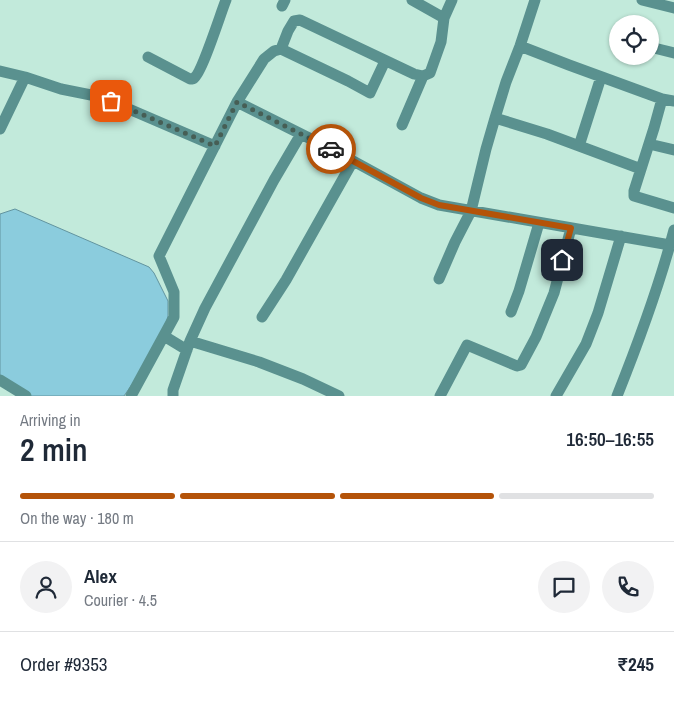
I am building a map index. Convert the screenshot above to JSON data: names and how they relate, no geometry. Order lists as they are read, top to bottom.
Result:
{
  "page": {
    "heading": ["2 min", "Arriving in", "16:50–16:55"],
    "panel": [
      "Alex",
      "Courier · 4.5",
      "Order #9353",
      "₹245"
    ],
    "bar": "On the way · 180 m"
  }
}
